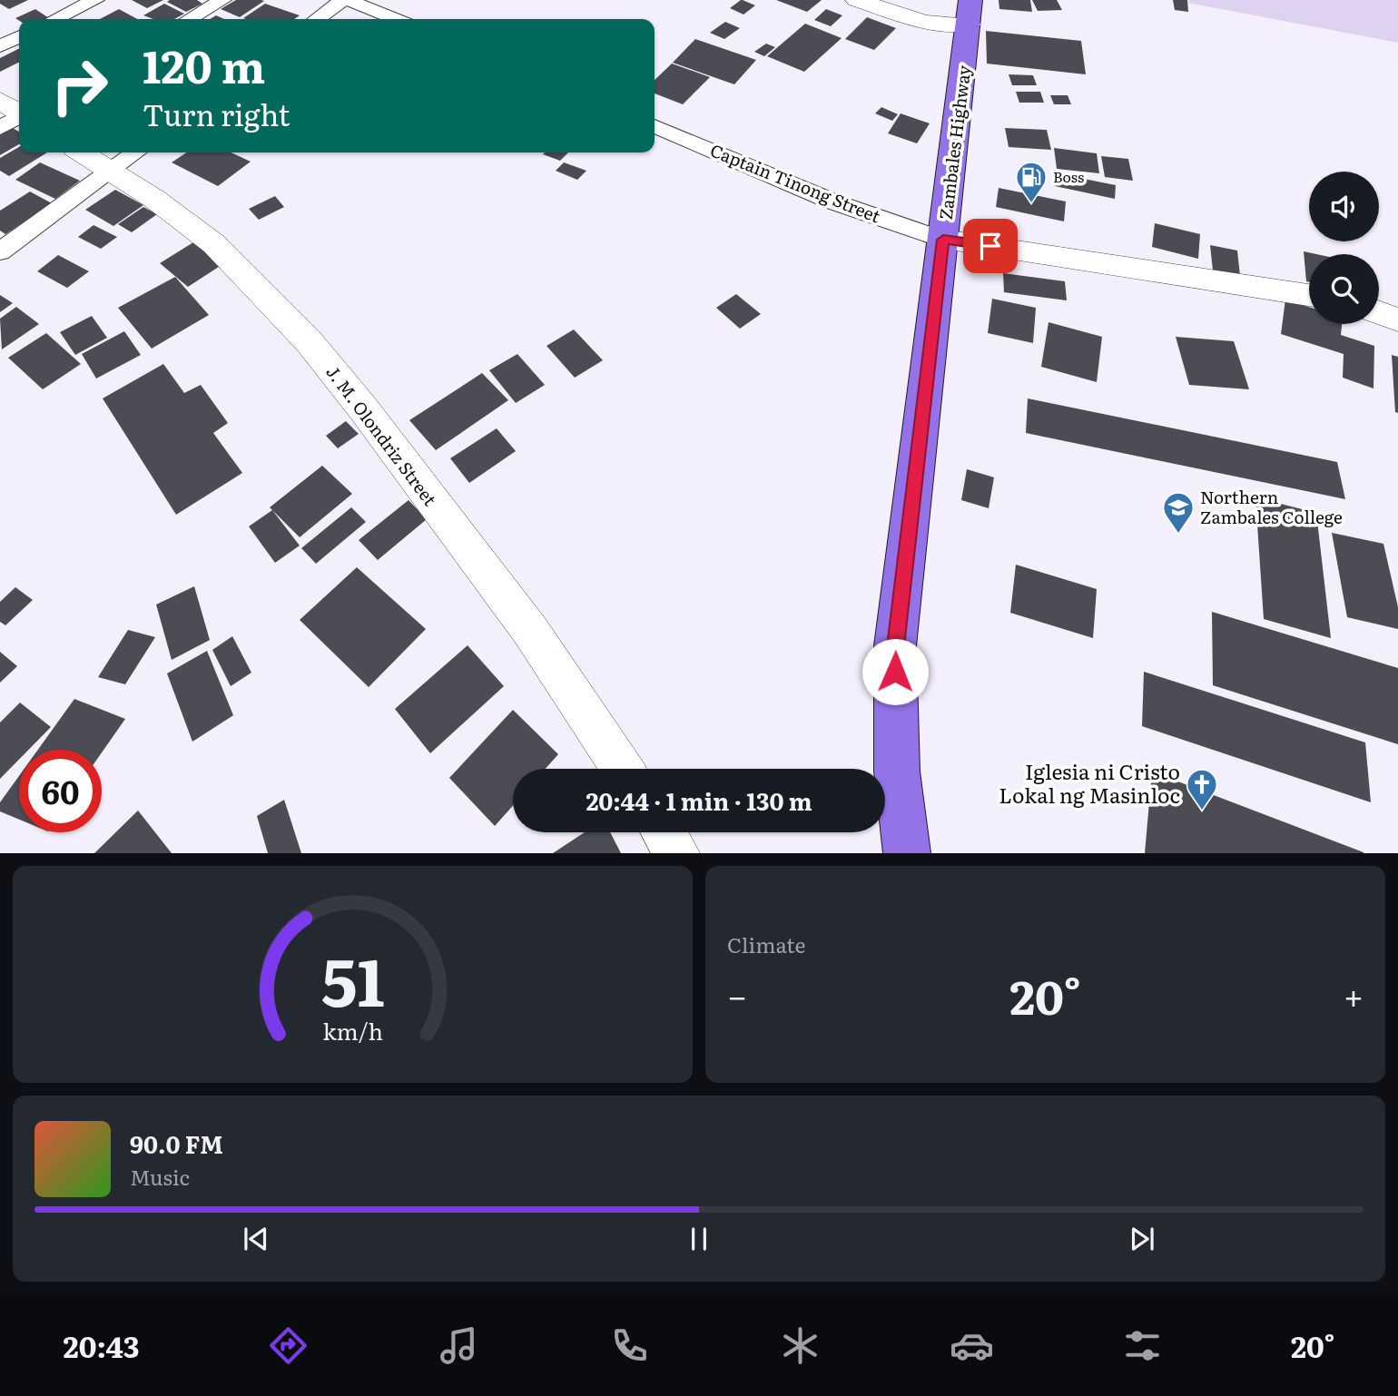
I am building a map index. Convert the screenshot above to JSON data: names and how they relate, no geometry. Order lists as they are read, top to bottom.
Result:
{
  "streets": {
    "main road": ["Zambales Highway"],
    "street": ["Captain Tinong Street", "J. M. Olondriz Street"]
  },
  "crossings": [
    ["Zambales Highway", "Captain Tinong Street"]
  ],
  "places": {
    "fuel station": ["Boss"],
    "school or university": ["Northern Zambales College"],
    "church": ["Iglesia ni Cristo Lokal ng Masinloc"]
  },
  "page": {
    "turn": ["120 m", "Turn right"],
    "limit": "60",
    "trip": "20:44 · 1 min · 130 m",
    "tile": "Climate",
    "heat": ["−", "20°", "+"],
    "song": ["90.0 FM", "Music"],
    "tabs": ["20:43", "20°"],
    "gauge": ["51", "km/h"]
  }
}
